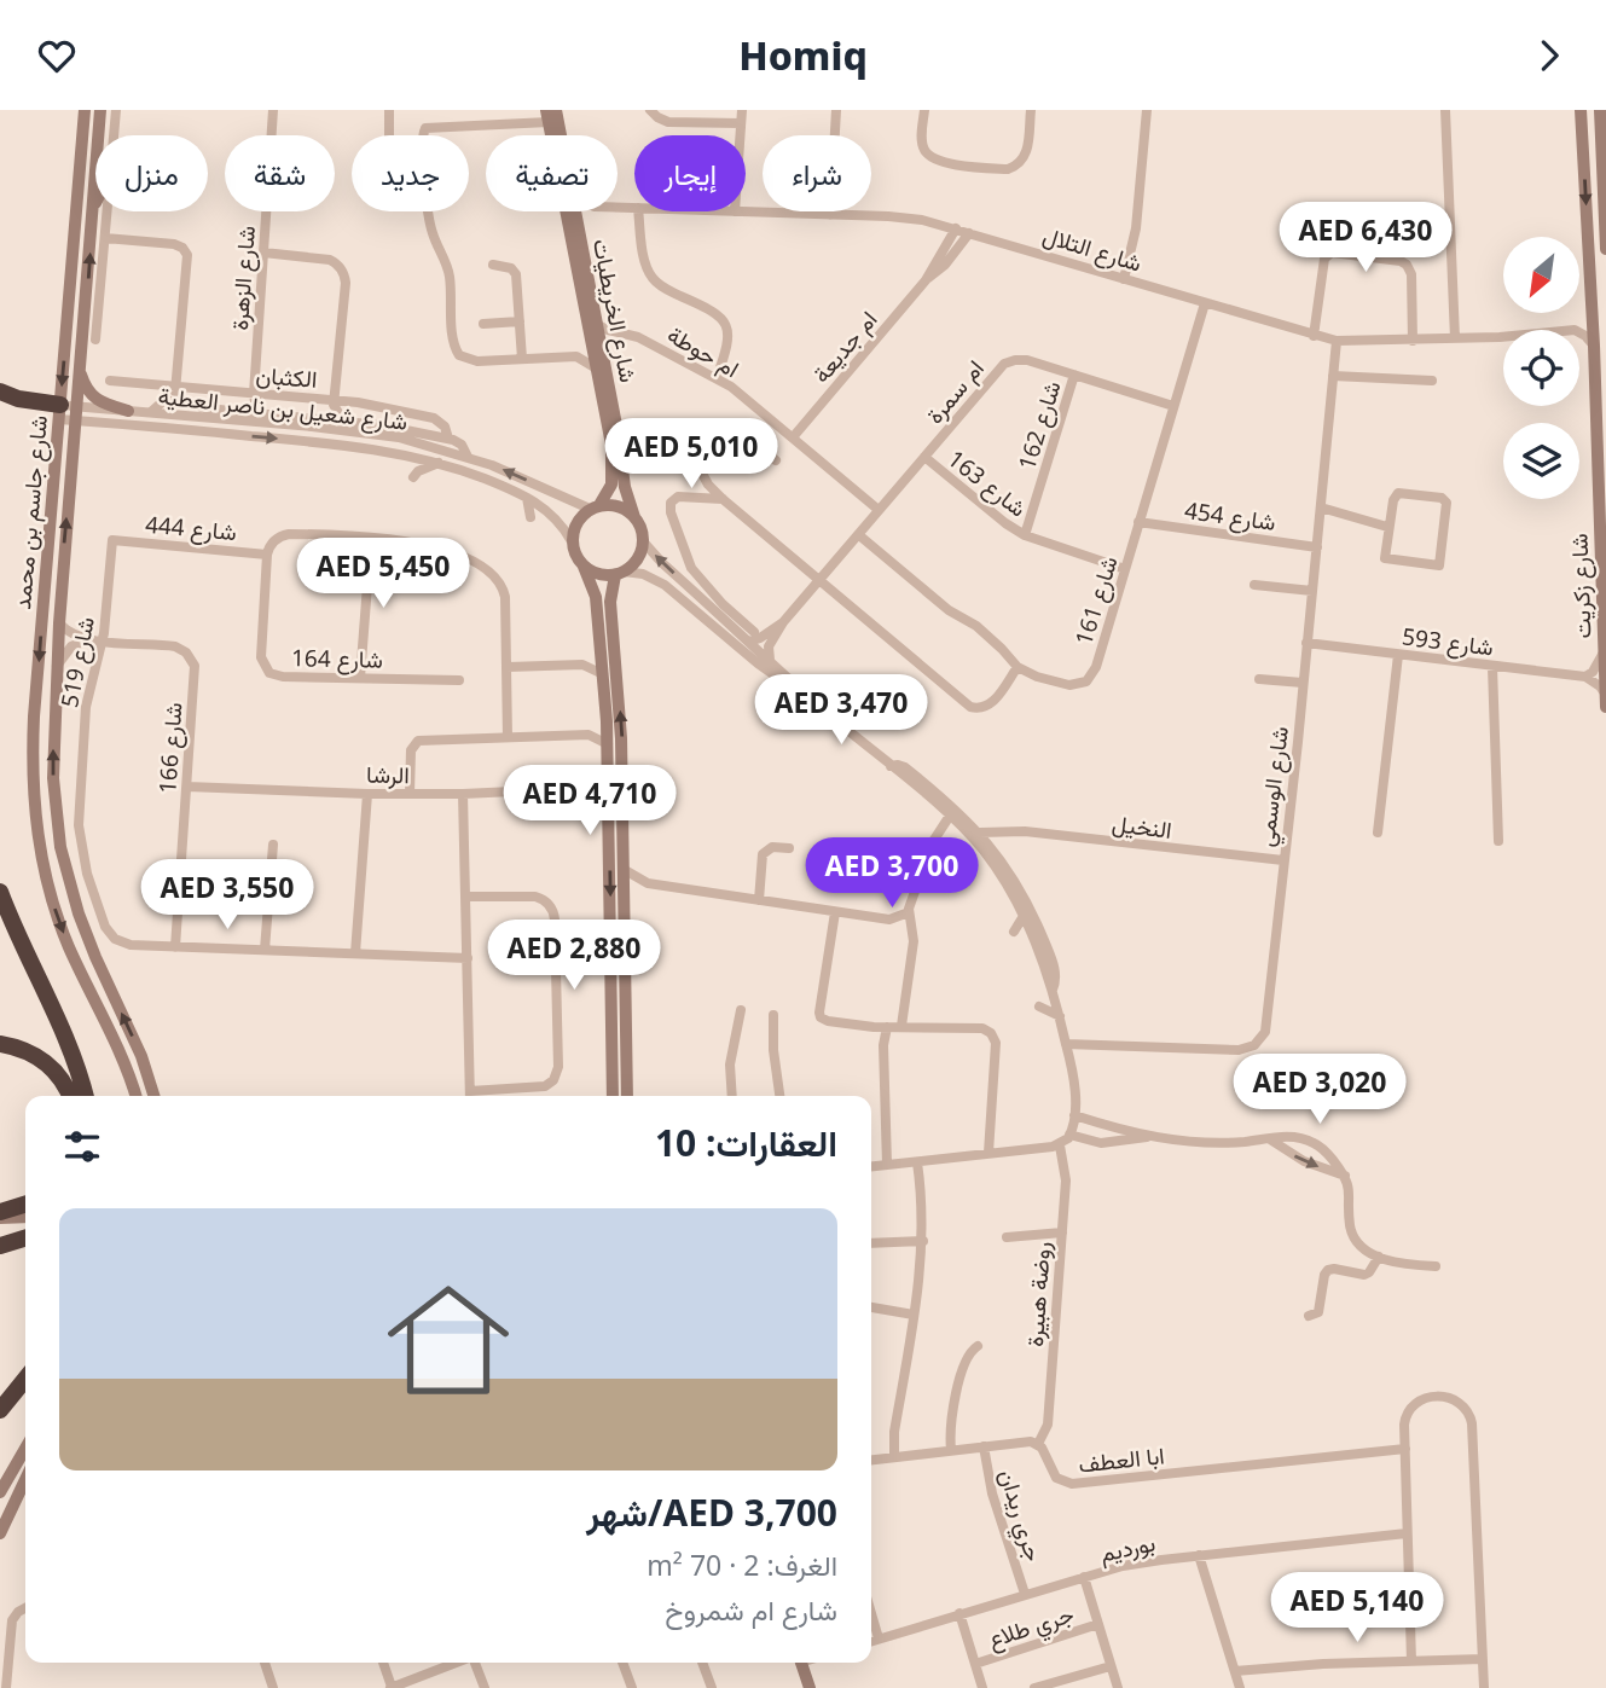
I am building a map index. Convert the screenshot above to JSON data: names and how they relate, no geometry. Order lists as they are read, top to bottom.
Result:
{
  "streets": {
    "street": [
      "شارع التلال",
      "شارع الزهرة",
      "شارع الخريطيات",
      "ام جديعة",
      "ام حوطة",
      "الكثبان",
      "ام سمرة",
      "شارع شعيل بن ناصر العطية",
      "شارع 162",
      "شارع 163",
      "شارع جاسم بن محمد",
      "شارع 454",
      "شارع 444",
      "شارع زكريت",
      "شارع 161",
      "شارع 593",
      "شارع 164",
      "شارع 519",
      "شارع 166",
      "الرشا",
      "شارع الوسمي",
      "النخيل",
      "روضة هبيرة",
      "ابا العطف",
      "جري ريدان",
      "بورديم",
      "جري طلاع"
    ]
  },
  "crossings": [
    ["شارع التلال", "ام جديعة"],
    ["شارع التلال", "شارع الوسمي"],
    ["شارع الزهرة", "الكثبان"],
    ["شارع الخريطيات", "ام حوطة"],
    ["شارع الخريطيات", "شارع شعيل بن ناصر العطية"],
    ["ام جديعة", "ام حوطة"],
    ["ام حوطة", "ام سمرة"],
    ["الكثبان", "شارع شعيل بن ناصر العطية"],
    ["ام سمرة", "شارع 162"],
    ["ام سمرة", "شارع 163"],
    ["ام سمرة", "شارع 161"],
    ["شارع شعيل بن ناصر العطية", "شارع جاسم بن محمد"],
    ["شارع 162", "شارع 163"],
    ["شارع 163", "شارع 161"],
    ["شارع جاسم بن محمد", "شارع 166"],
    ["شارع 454", "شارع 161"],
    ["شارع 454", "شارع الوسمي"],
    ["شارع 444", "شارع 164"],
    ["شارع 444", "شارع 519"],
    ["شارع 593", "شارع الوسمي"],
    ["شارع 519", "شارع 166"],
    ["شارع 166", "الرشا"],
    ["شارع الوسمي", "النخيل"],
    ["روضة هبيرة", "ابا العطف"],
    ["جري ريدان", "بورديم"]
  ],
  "north": "bottom left",
  "page": {
    "header": "Homiq",
    "chip": [
      "شراء",
      "إيجار",
      "تصفية",
      "جديد",
      "شقة",
      "منزل"
    ],
    "price": [
      "AED 6,430",
      "AED 5,010",
      "AED 5,450",
      "AED 3,470",
      "AED 4,710",
      "AED 3,700",
      "AED 3,550",
      "AED 2,880",
      "AED 3,020",
      "AED 5,140"
    ],
    "heading": "العقارات: 10",
    "list": [
      {
        "name": "AED 3,700/شهر",
        "note": "الغرف: 2 · 70 m² · شارع ام شمروخ"
      }
    ]
  }
}
